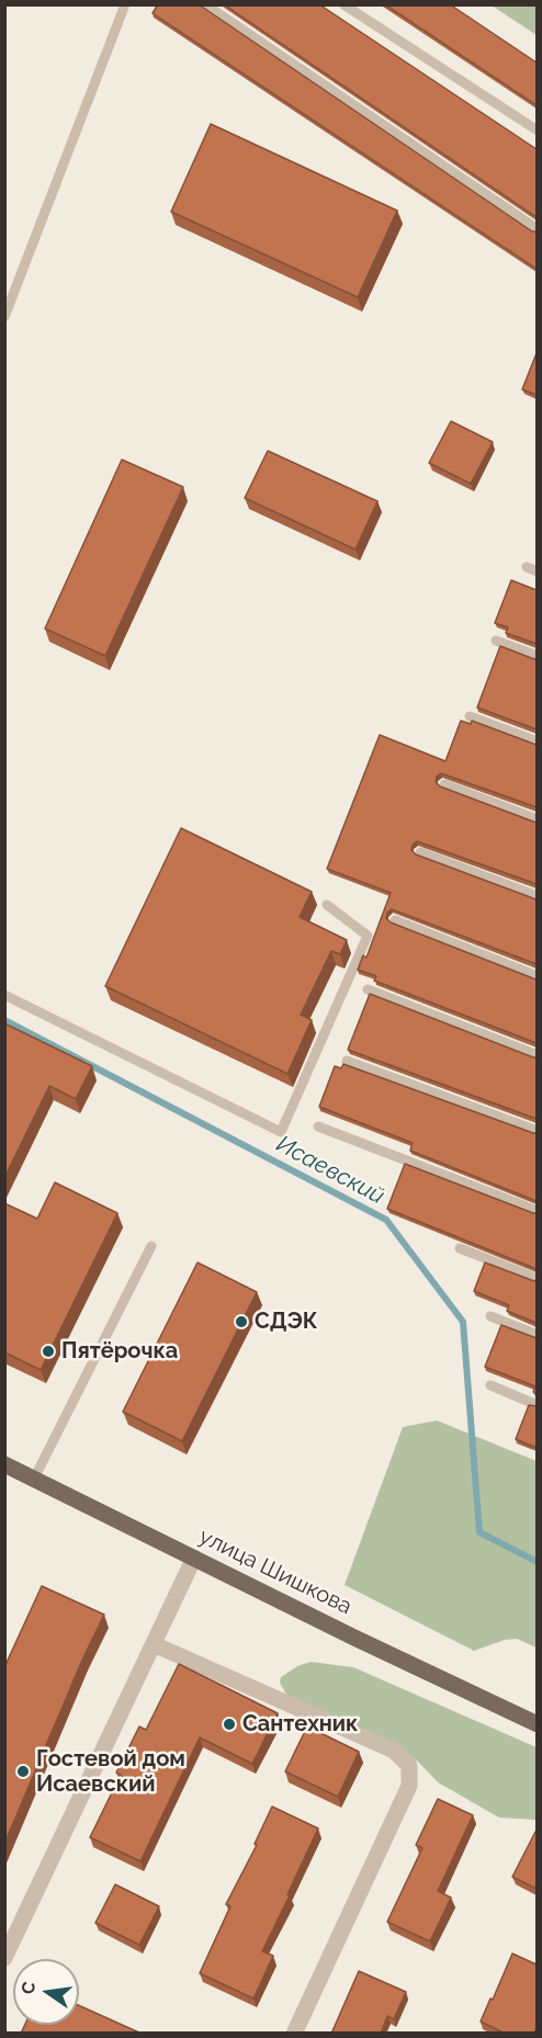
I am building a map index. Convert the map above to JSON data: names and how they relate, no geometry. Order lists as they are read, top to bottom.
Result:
{
  "streets": {
    "main road": ["улица Шишкова"]
  },
  "water": ["Исаевский"],
  "places": [
    "СДЭК",
    "Пятёрочка",
    "Сантехник",
    "Гостевой дом Исаевский"
  ],
  "north": "left"
}
